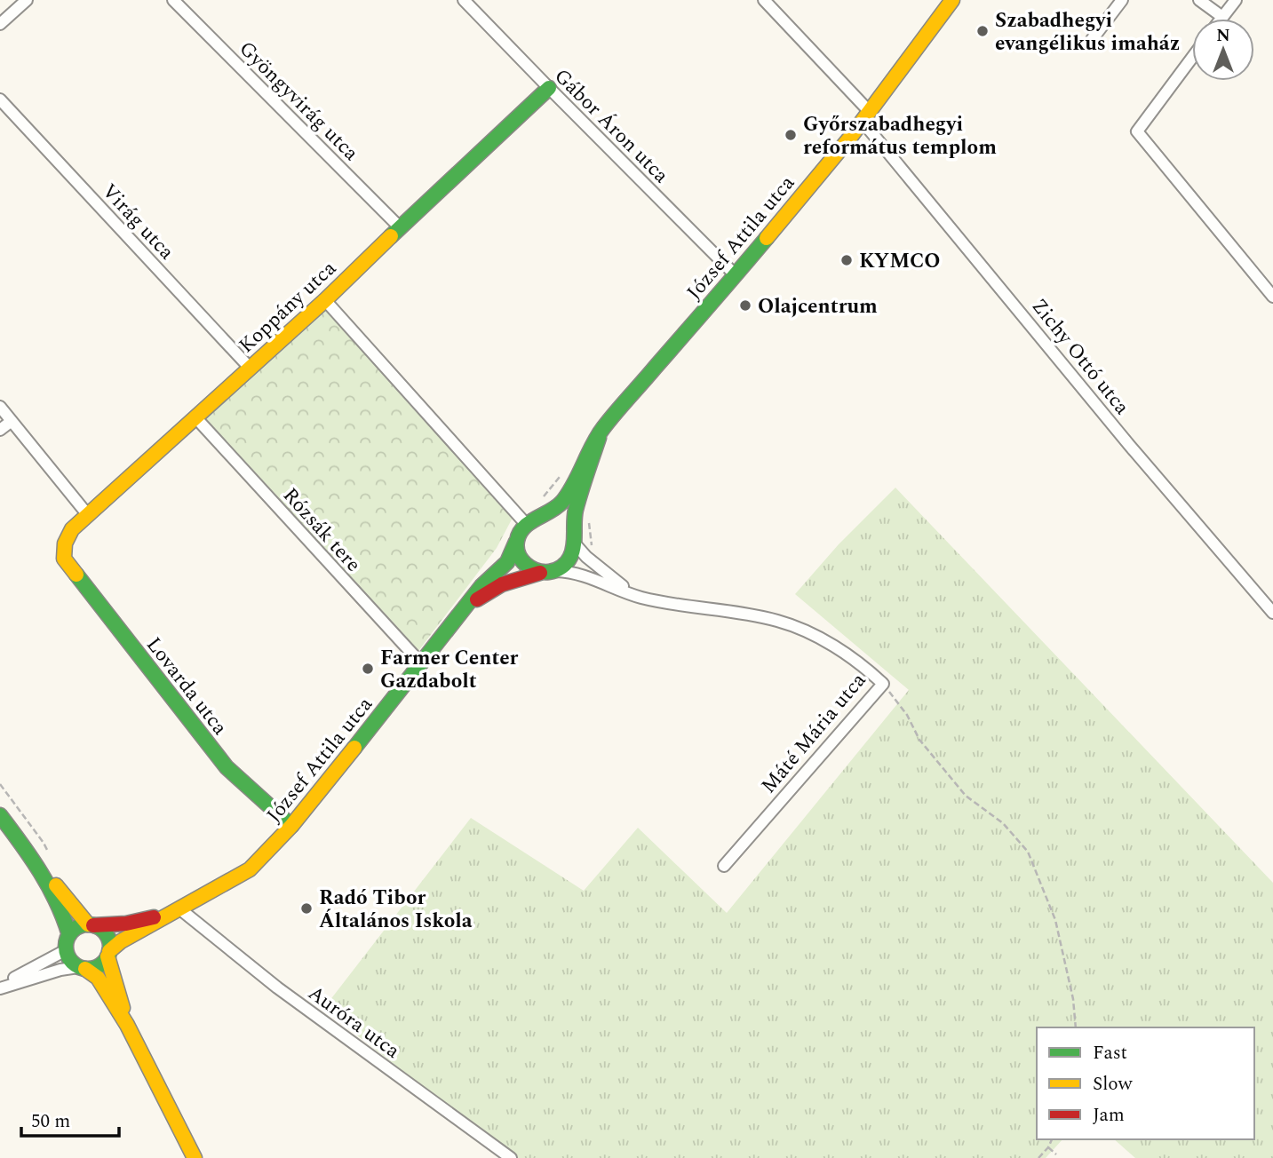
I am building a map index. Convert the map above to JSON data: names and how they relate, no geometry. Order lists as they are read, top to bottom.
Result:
{
  "streets": {
    "street": [
      "Gyöngyvirág utca",
      "Gábor Áron utca",
      "Virág utca",
      "József Attila utca",
      "Koppány utca",
      "Zichy Ottó utca",
      "Rózsák tere",
      "Lovarda utca",
      "Máté Mária utca",
      "Auróra utca"
    ]
  },
  "crossings": [
    ["Gyöngyvirág utca", "Koppány utca"],
    ["Gábor Áron utca", "József Attila utca"],
    ["Gábor Áron utca", "Koppány utca"],
    ["Virág utca", "Koppány utca"],
    ["József Attila utca", "Zichy Ottó utca"],
    ["József Attila utca", "Rózsák tere"],
    ["József Attila utca", "Lovarda utca"],
    ["József Attila utca", "Máté Mária utca"],
    ["József Attila utca", "Auróra utca"],
    ["Koppány utca", "Rózsák tere"],
    ["Koppány utca", "Lovarda utca"]
  ],
  "places": [
    "Szabadhegyi evangélikus imaház",
    "Győrszabadhegyi református templom",
    "KYMCO",
    "Olajcentrum",
    "Farmer Center Gazdabolt",
    "Radó Tibor Általános Iskola"
  ],
  "legend": ["Fast", "Slow", "Jam"],
  "scale_bar": "50 m",
  "north": "top"
}
